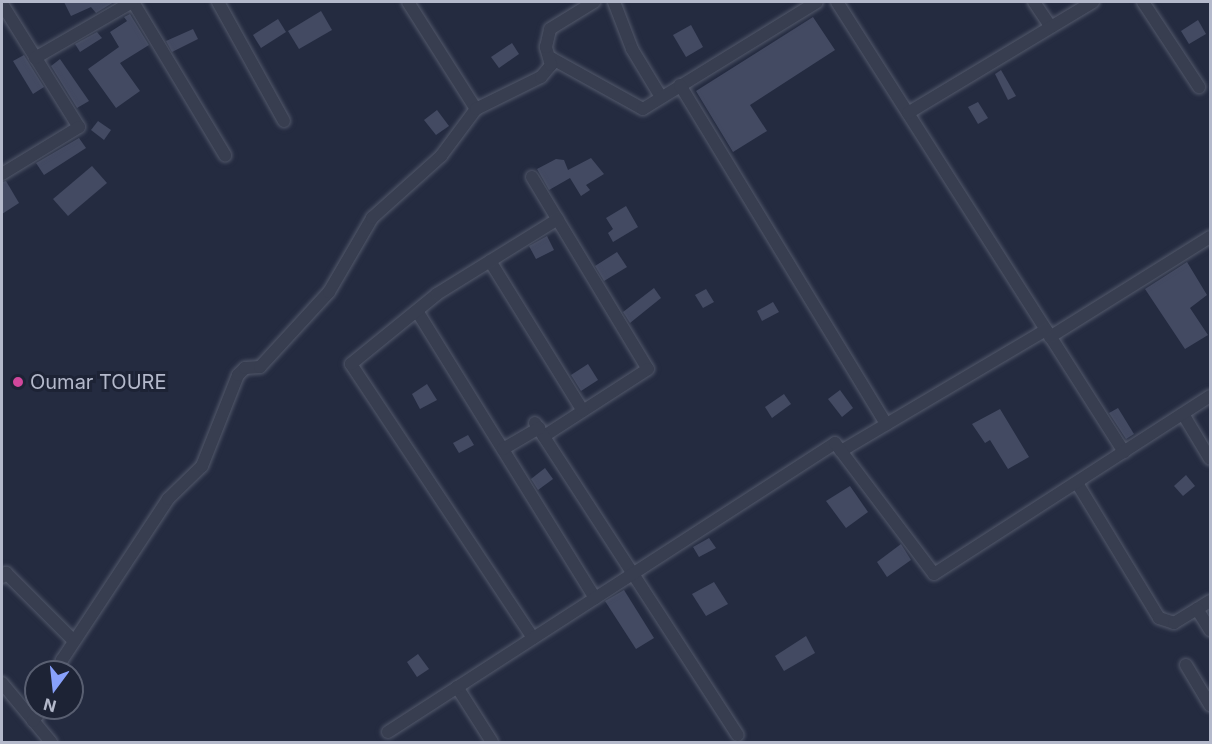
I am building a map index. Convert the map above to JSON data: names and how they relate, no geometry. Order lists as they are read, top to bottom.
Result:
{
  "places": ["Oumar TOURE"],
  "north": "bottom"
}
